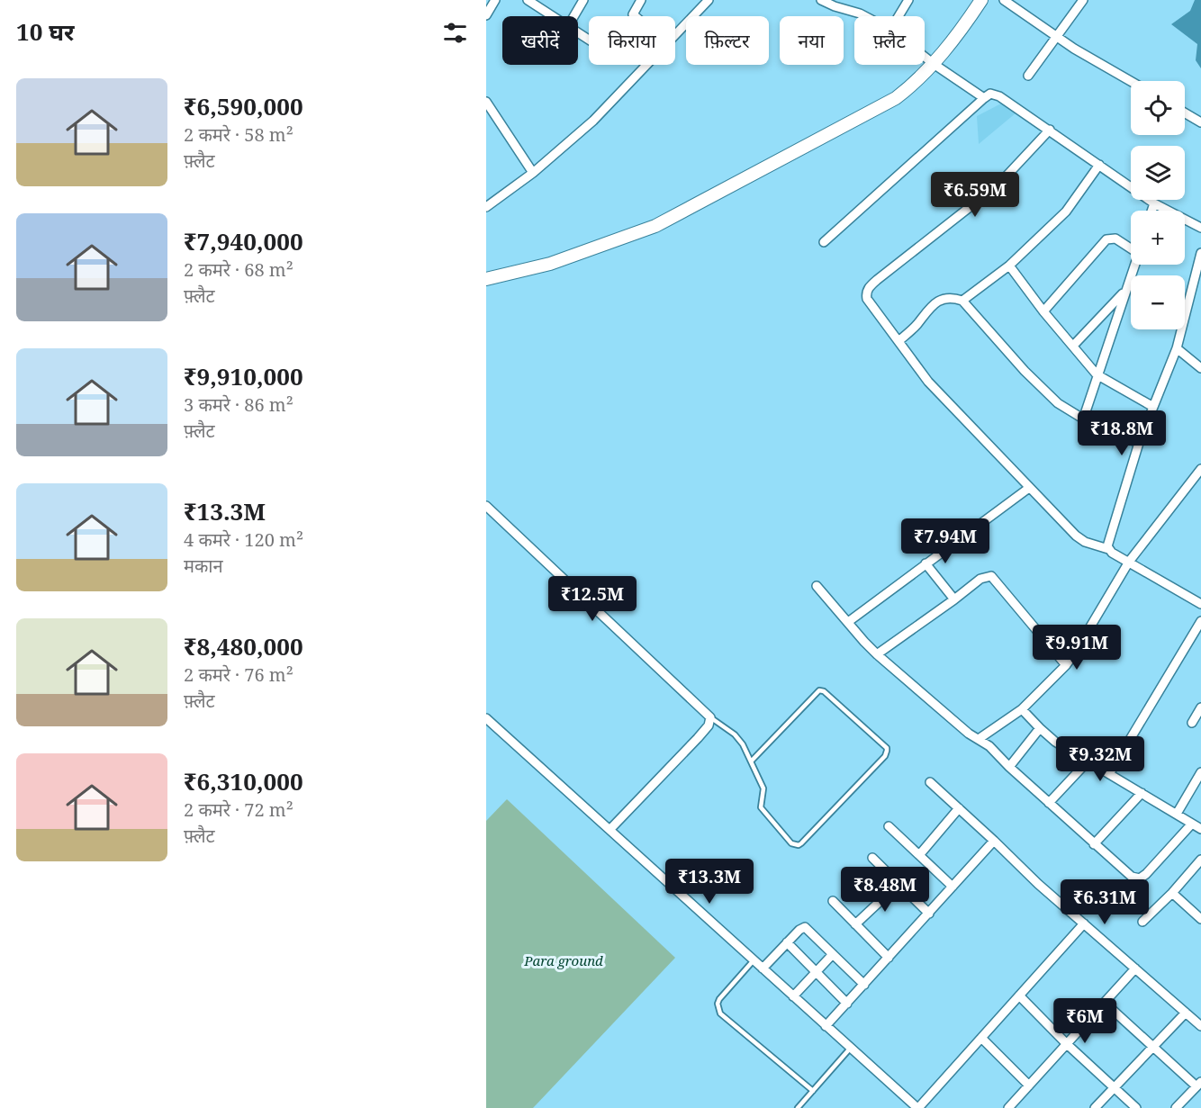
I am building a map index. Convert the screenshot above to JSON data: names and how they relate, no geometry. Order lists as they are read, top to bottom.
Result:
{
  "parks": ["Para ground"],
  "page": {
    "heading": "10 घर",
    "chip": [
      "खरीदें",
      "किराया",
      "फ़िल्टर",
      "नया",
      "फ़्लैट"
    ],
    "list": [
      {
        "name": "₹6,590,000",
        "note": "2 कमरे · 58 m² · फ़्लैट"
      },
      {
        "name": "₹7,940,000",
        "note": "2 कमरे · 68 m² · फ़्लैट"
      },
      {
        "name": "₹9,910,000",
        "note": "3 कमरे · 86 m² · फ़्लैट"
      },
      {
        "name": "₹13.3M",
        "note": "4 कमरे · 120 m² · मकान"
      },
      {
        "name": "₹8,480,000",
        "note": "2 कमरे · 76 m² · फ़्लैट"
      },
      {
        "name": "₹6,310,000",
        "note": "2 कमरे · 72 m² · फ़्लैट"
      }
    ],
    "map_buttons": ["+", "−"],
    "price": [
      "₹6.59M",
      "₹18.8M",
      "₹7.94M",
      "₹12.5M",
      "₹9.91M",
      "₹9.32M",
      "₹13.3M",
      "₹8.48M",
      "₹6.31M",
      "₹6M"
    ]
  }
}
